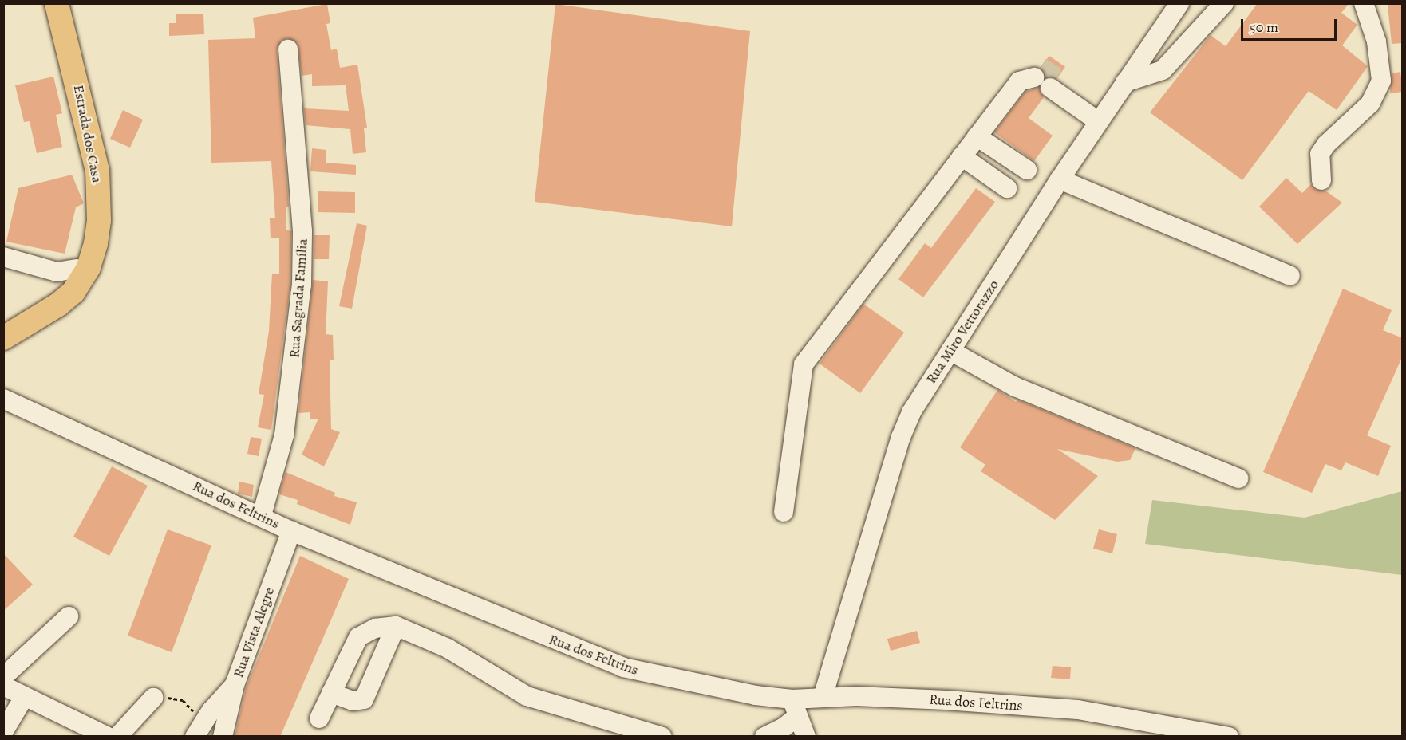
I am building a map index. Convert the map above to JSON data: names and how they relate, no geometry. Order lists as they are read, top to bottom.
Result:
{
  "streets": {
    "main road": ["Estrada dos Casa"],
    "street": [
      "Rua Sagrada Família",
      "Rua Miro Vettorazzo",
      "Rua dos Feltrins",
      "Rua Vista Alegre"
    ]
  },
  "crossings": [
    ["Rua Sagrada Família", "Rua dos Feltrins"],
    ["Rua Miro Vettorazzo", "Rua dos Feltrins"],
    ["Rua dos Feltrins", "Rua Vista Alegre"]
  ],
  "scale_bar": "50 m"
}
